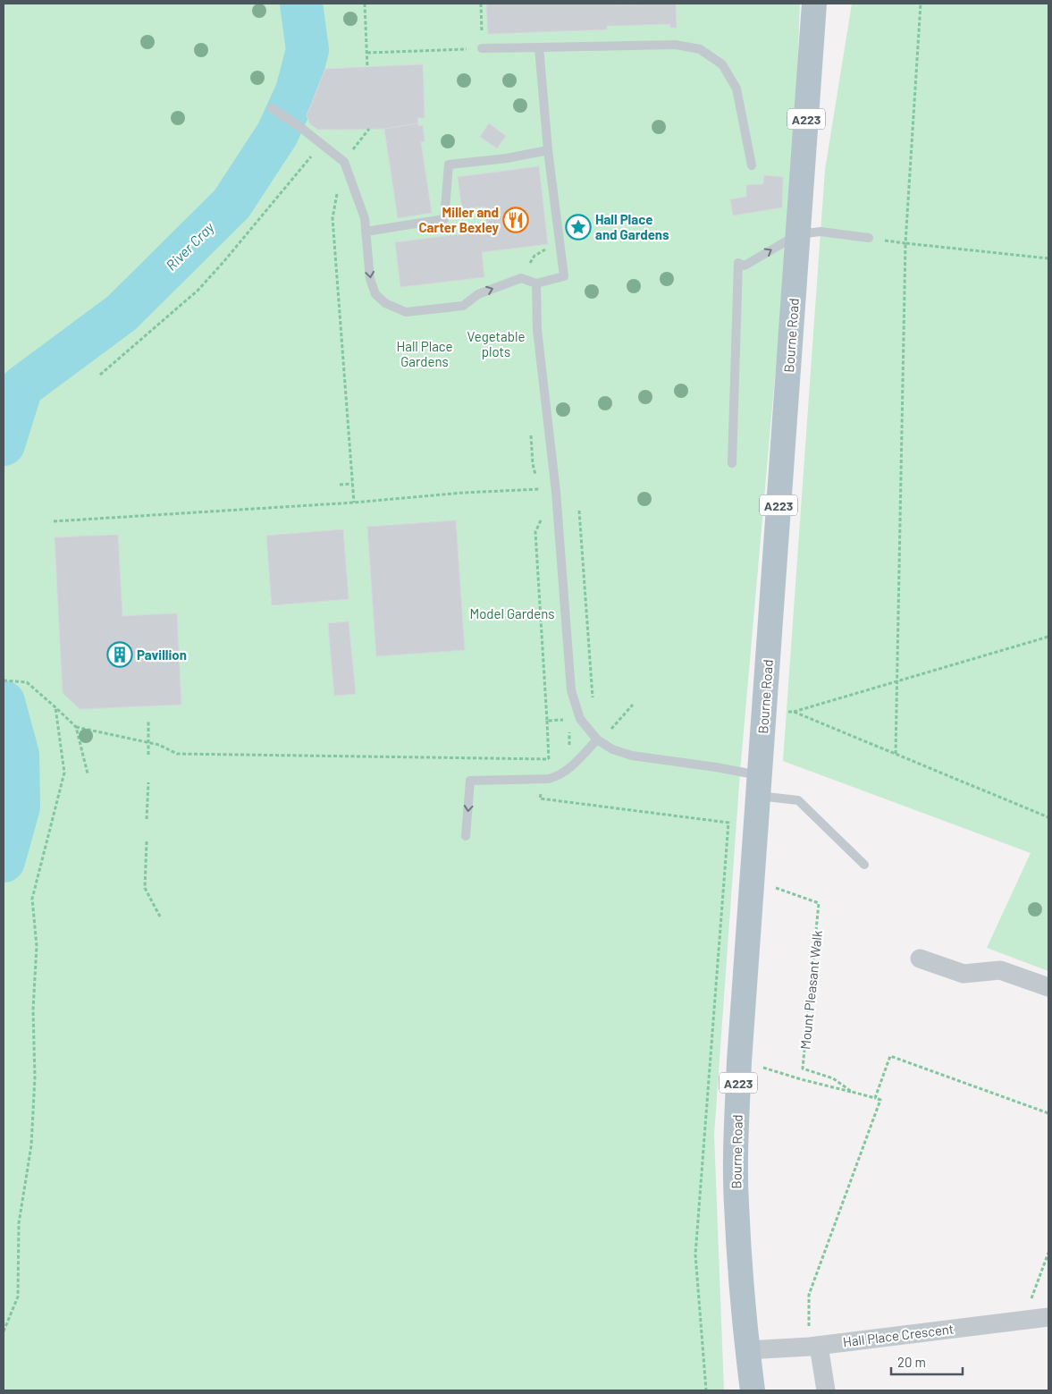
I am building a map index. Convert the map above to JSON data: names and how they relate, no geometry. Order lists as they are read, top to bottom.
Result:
{
  "streets": {
    "main road": ["A223", "Bourne Road"],
    "street": ["Hall Place Crescent"],
    "path": ["Mount Pleasant Walk"]
  },
  "crossings": [
    ["Bourne Road", "Mount Pleasant Walk"],
    ["Bourne Road", "Hall Place Crescent"]
  ],
  "water": ["River Cray"],
  "parks": ["Vegetable plots", "Hall Place Gardens", "Model Gardens"],
  "places": {
    "restaurant": ["Miller and Carter Bexley"],
    "place": ["Hall Place and Gardens"],
    "building": ["Pavillion"]
  },
  "scale_bar": "20 m"
}
